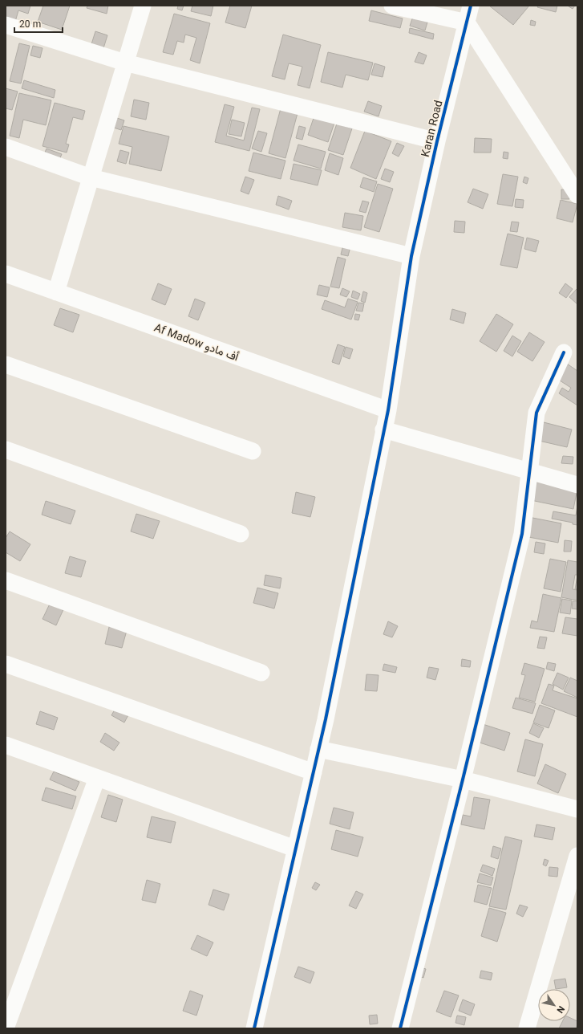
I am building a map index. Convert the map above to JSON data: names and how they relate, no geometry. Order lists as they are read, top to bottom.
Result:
{
  "streets": {
    "street": ["Karan Road", "Af Madow أف مادو"]
  },
  "crossings": [
    ["Karan Road", "Af Madow أف مادو"]
  ],
  "scale_bar": "20 m",
  "north": "bottom right"
}
